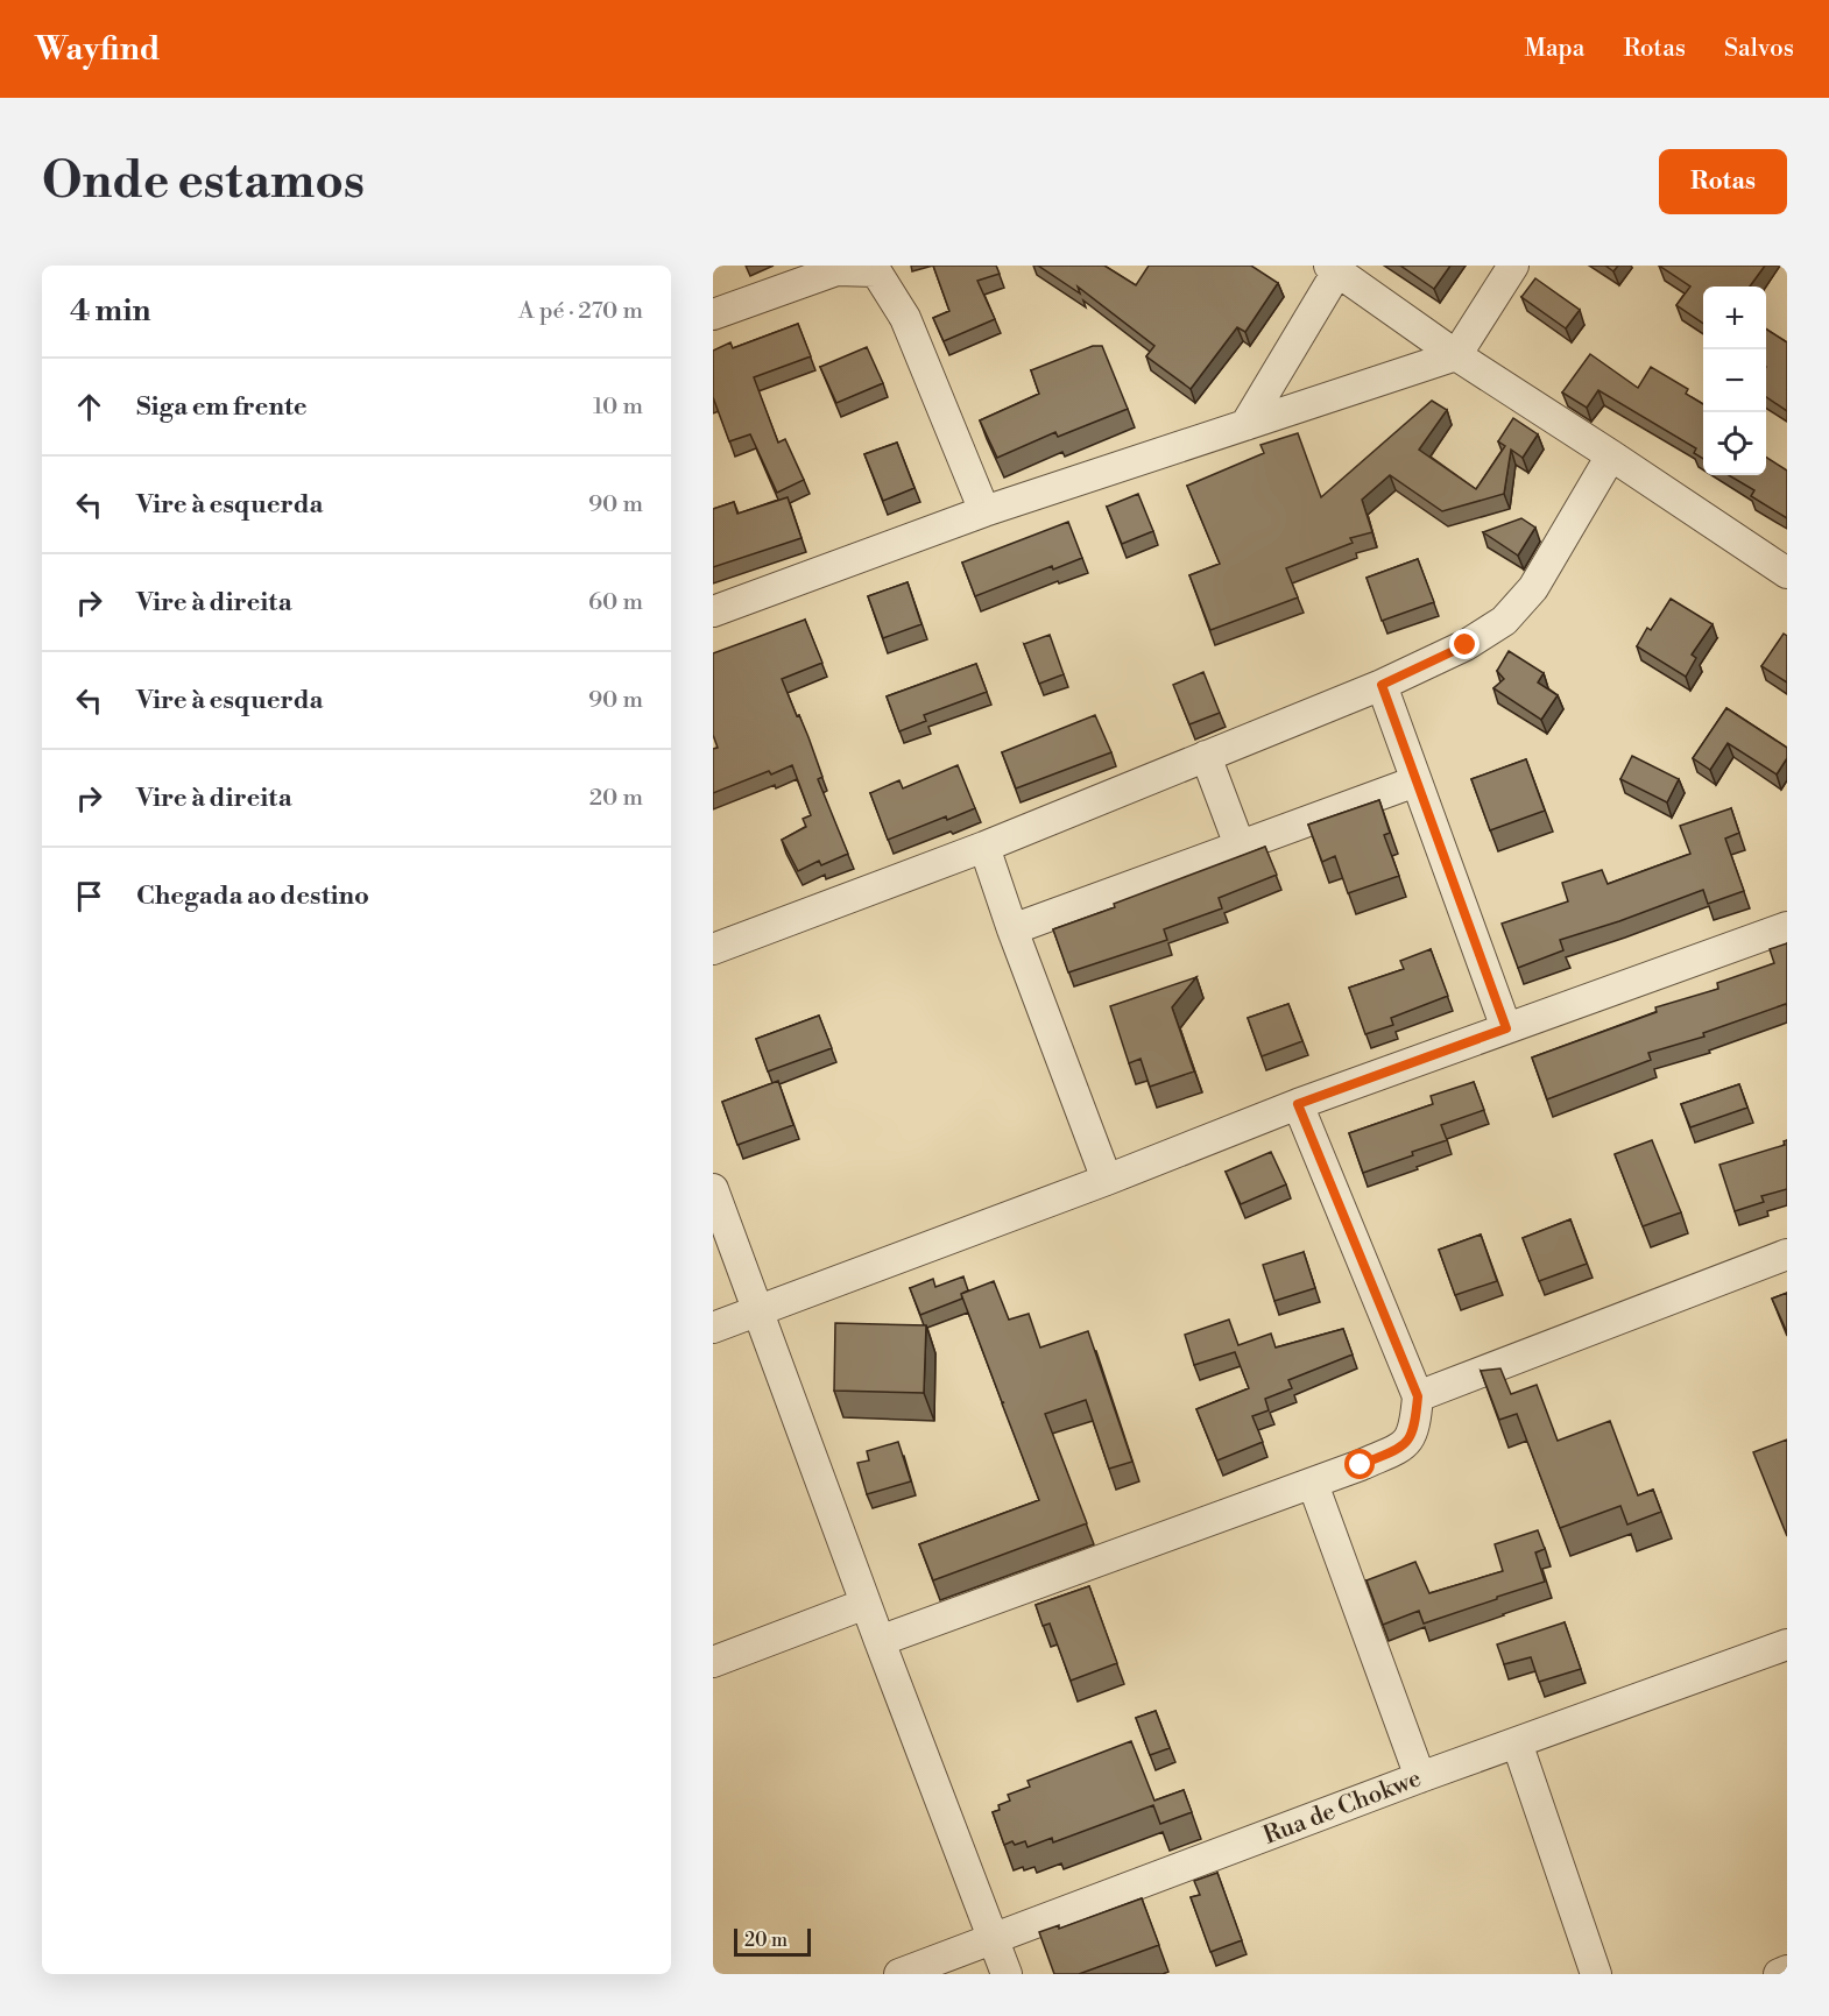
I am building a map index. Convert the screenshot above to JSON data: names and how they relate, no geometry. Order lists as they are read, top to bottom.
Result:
{
  "streets": {
    "street": ["Rua de Chokwe"]
  },
  "scale_bar": "20 m",
  "page": {
    "header": "Wayfind",
    "nav": ["Mapa", "Rotas", "Salvos"],
    "buttons": "Rotas",
    "title": "Onde estamos",
    "heading": ["4 min", "A pé · 270 m"],
    "map_buttons": ["+", "−"],
    "list": [
      ["Siga em frente", "10 m"],
      ["Vire à esquerda", "90 m"],
      ["Vire à direita", "60 m"],
      ["Vire à esquerda", "90 m"],
      ["Vire à direita", "20 m"],
      "Chegada ao destino"
    ],
    "scale": "20 m"
  }
}
